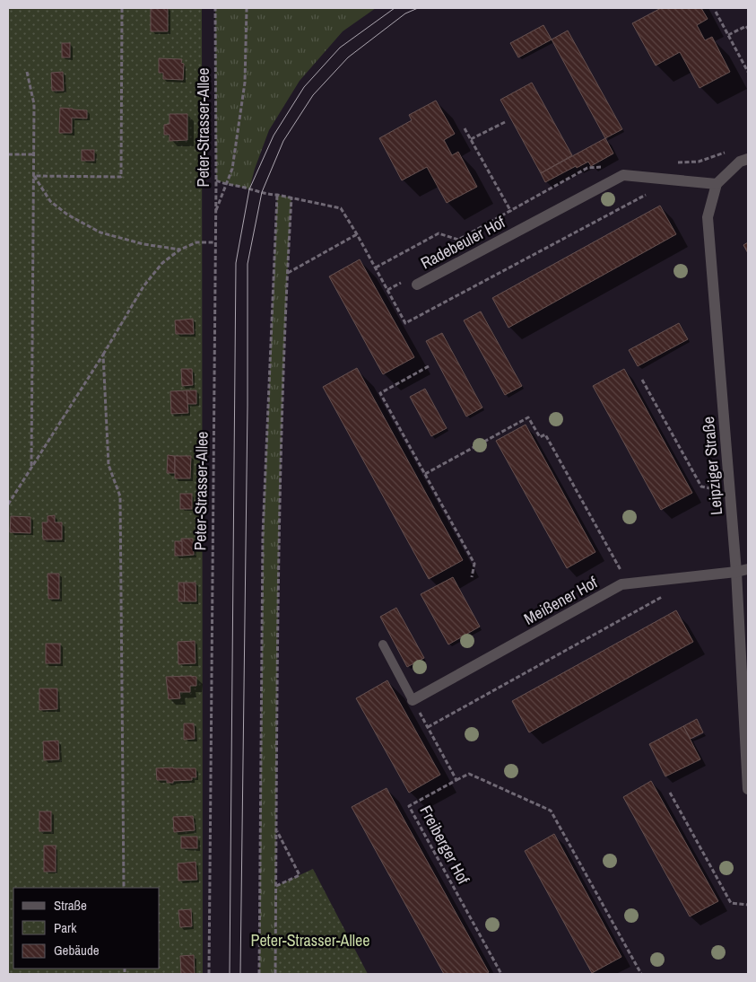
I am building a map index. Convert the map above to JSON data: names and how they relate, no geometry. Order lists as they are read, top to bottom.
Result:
{
  "streets": {
    "street": ["Radebeuler Hof", "Leipziger Straße", "Meißener Hof"],
    "path": ["Peter-Strasser-Allee", "Freiberger Hof"]
  },
  "crossings": [
    ["Radebeuler Hof", "Leipziger Straße"],
    ["Leipziger Straße", "Meißener Hof"]
  ],
  "parks": ["Peter-Strasser-Allee"],
  "legend": ["Straße", "Park", "Gebäude"]
}
